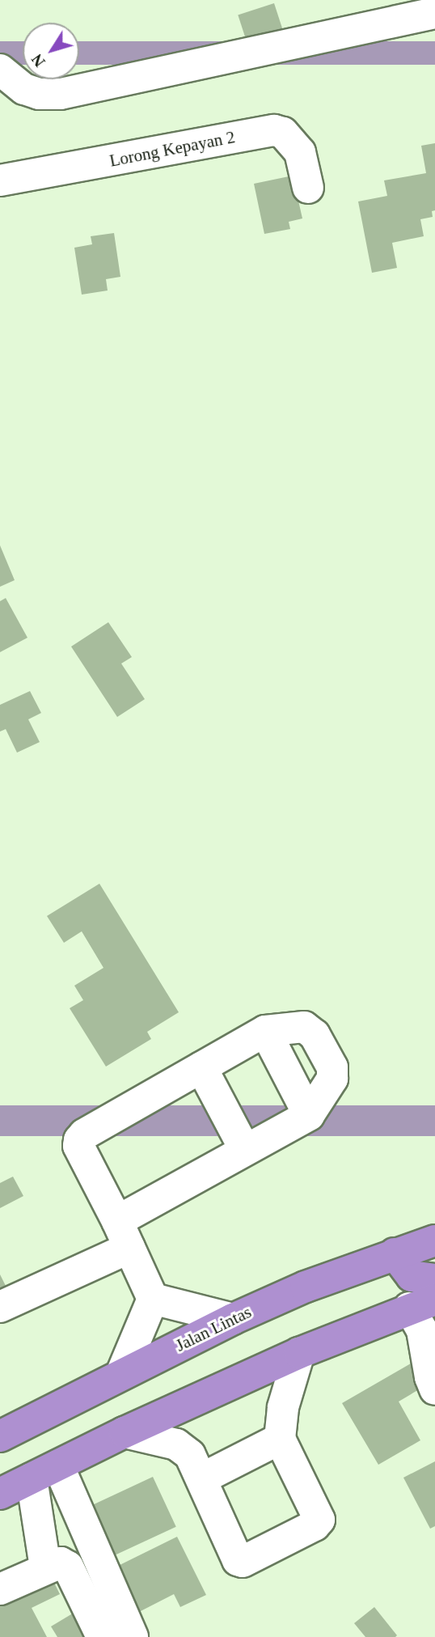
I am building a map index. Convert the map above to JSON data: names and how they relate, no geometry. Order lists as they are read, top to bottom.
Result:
{
  "streets": {
    "highway": ["Jalan Lintas"],
    "street": ["Lorong Kepayan 2"]
  },
  "north": "bottom left"
}
